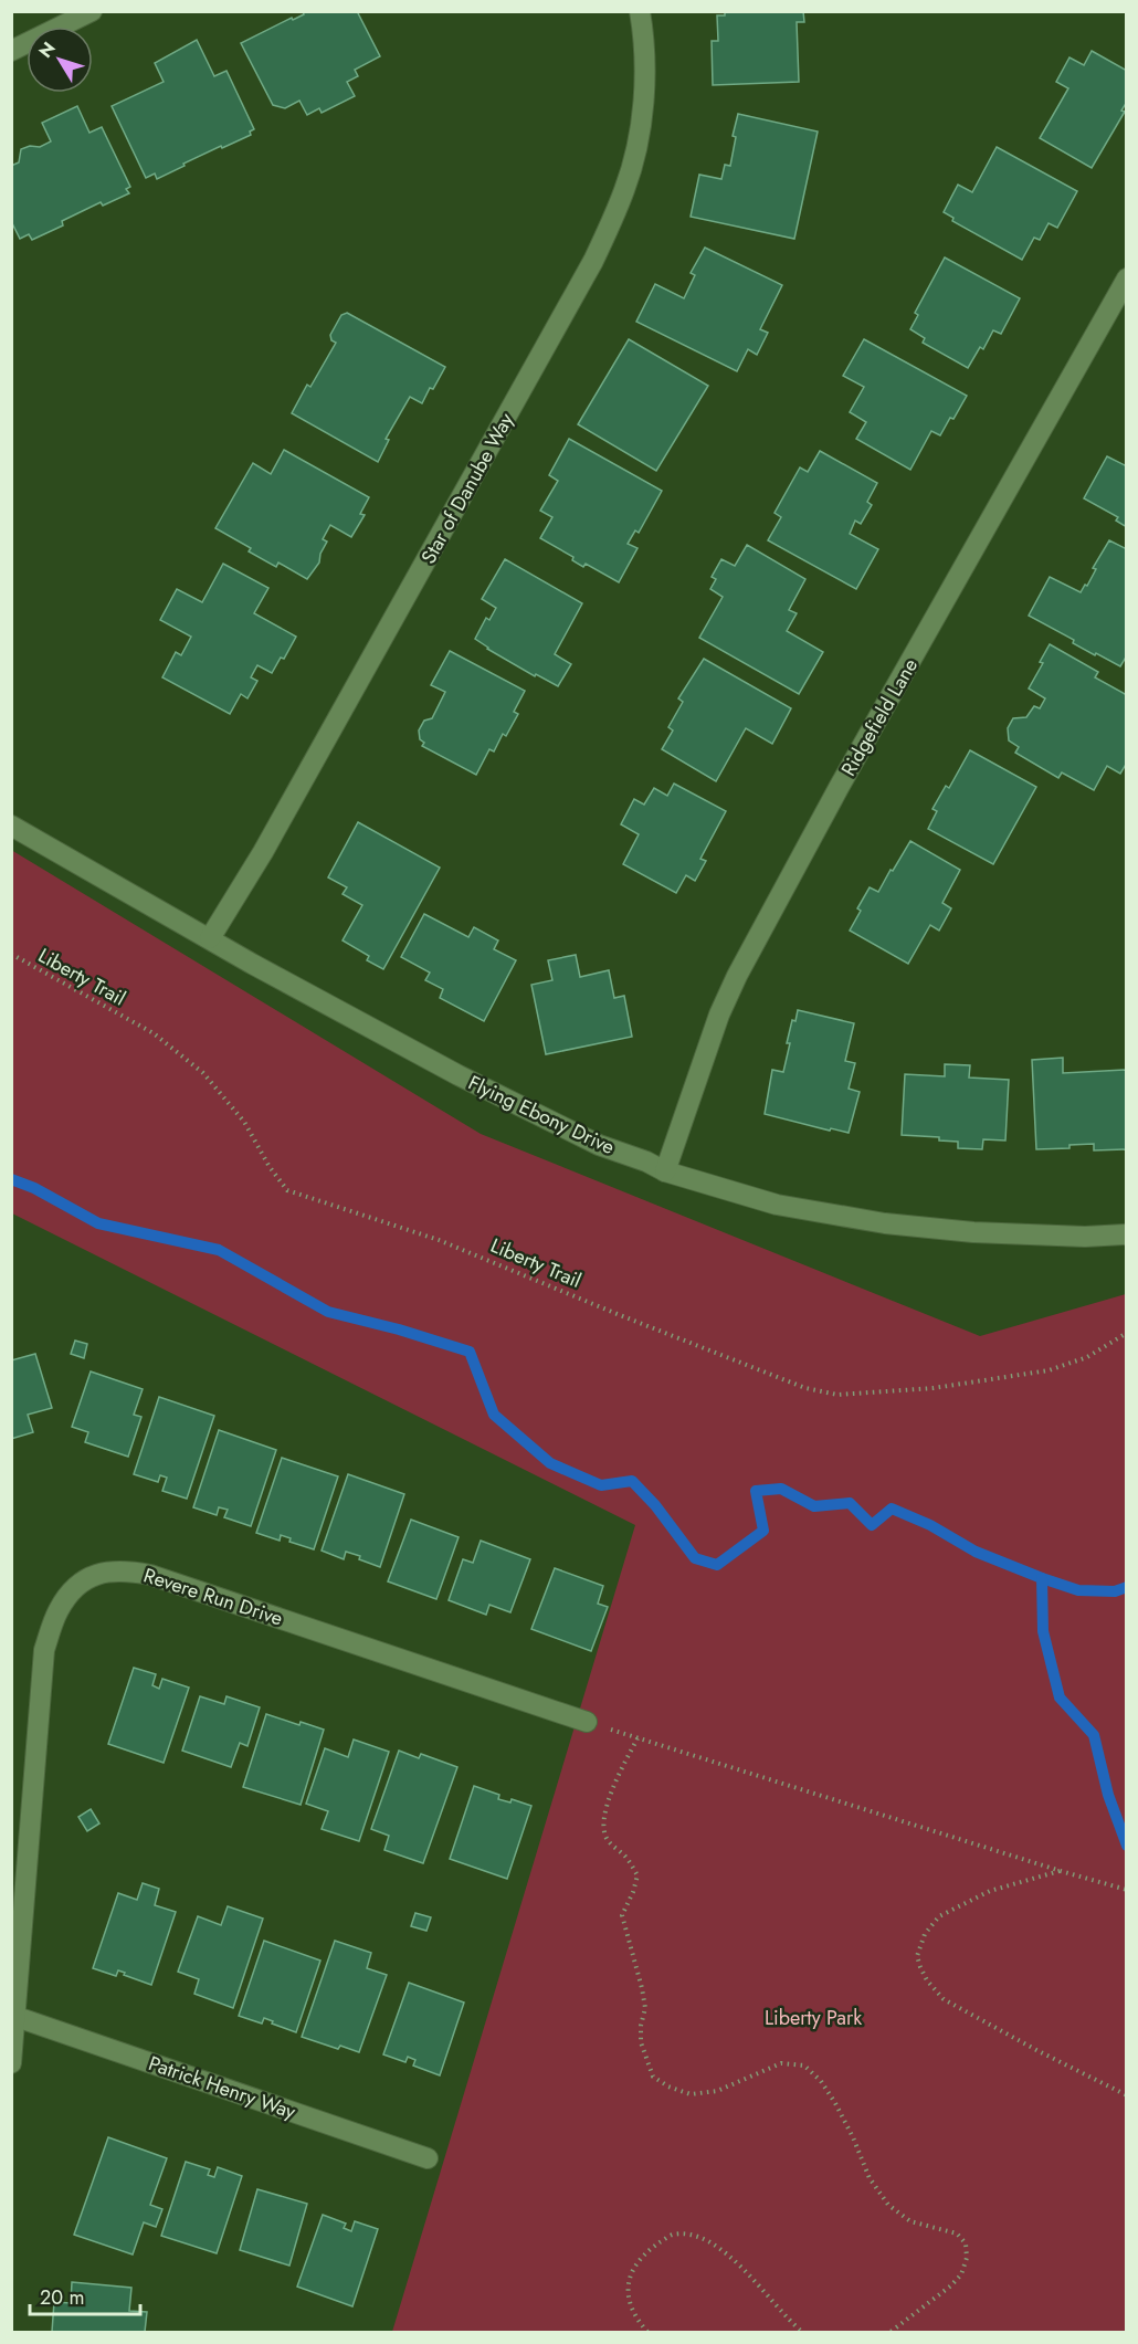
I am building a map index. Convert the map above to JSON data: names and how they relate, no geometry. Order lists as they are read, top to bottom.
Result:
{
  "streets": {
    "street": [
      "Star of Danube Way",
      "Ridgefield Lane",
      "Flying Ebony Drive",
      "Revere Run Drive",
      "Patrick Henry Way"
    ],
    "path": ["Liberty Trail"]
  },
  "crossings": [
    ["Star of Danube Way", "Flying Ebony Drive"],
    ["Ridgefield Lane", "Flying Ebony Drive"],
    ["Revere Run Drive", "Patrick Henry Way"]
  ],
  "parks": ["Liberty Park"],
  "scale_bar": "20 m",
  "north": "top left"
}
